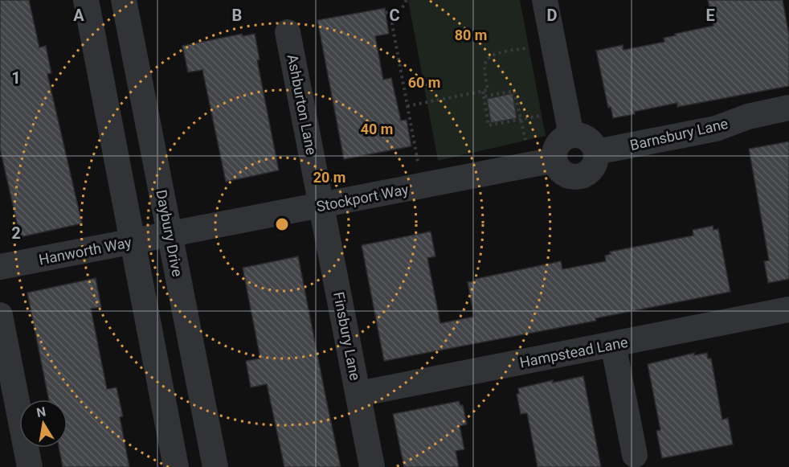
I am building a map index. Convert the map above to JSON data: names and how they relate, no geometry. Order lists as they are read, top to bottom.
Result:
{
  "streets": {
    "street": [
      "Ashburton Lane",
      "Barnsbury Lane",
      "Stockport Way",
      "Daybury Drive",
      "Hanworth Way",
      "Finsbury Lane",
      "Hampstead Lane"
    ]
  },
  "crossings": [
    ["Ashburton Lane", "Stockport Way"],
    ["Ashburton Lane", "Finsbury Lane"],
    ["Barnsbury Lane", "Stockport Way"],
    ["Stockport Way", "Daybury Drive"],
    ["Stockport Way", "Hanworth Way"],
    ["Stockport Way", "Finsbury Lane"],
    ["Daybury Drive", "Hanworth Way"],
    ["Finsbury Lane", "Hampstead Lane"]
  ],
  "north": "top",
  "grid": {
    "columns": [
      "A",
      "B",
      "C",
      "D",
      "E"
    ],
    "rows": ["1", "2"]
  },
  "rings": [
    "80 m",
    "60 m",
    "40 m",
    "20 m"
  ]
}
